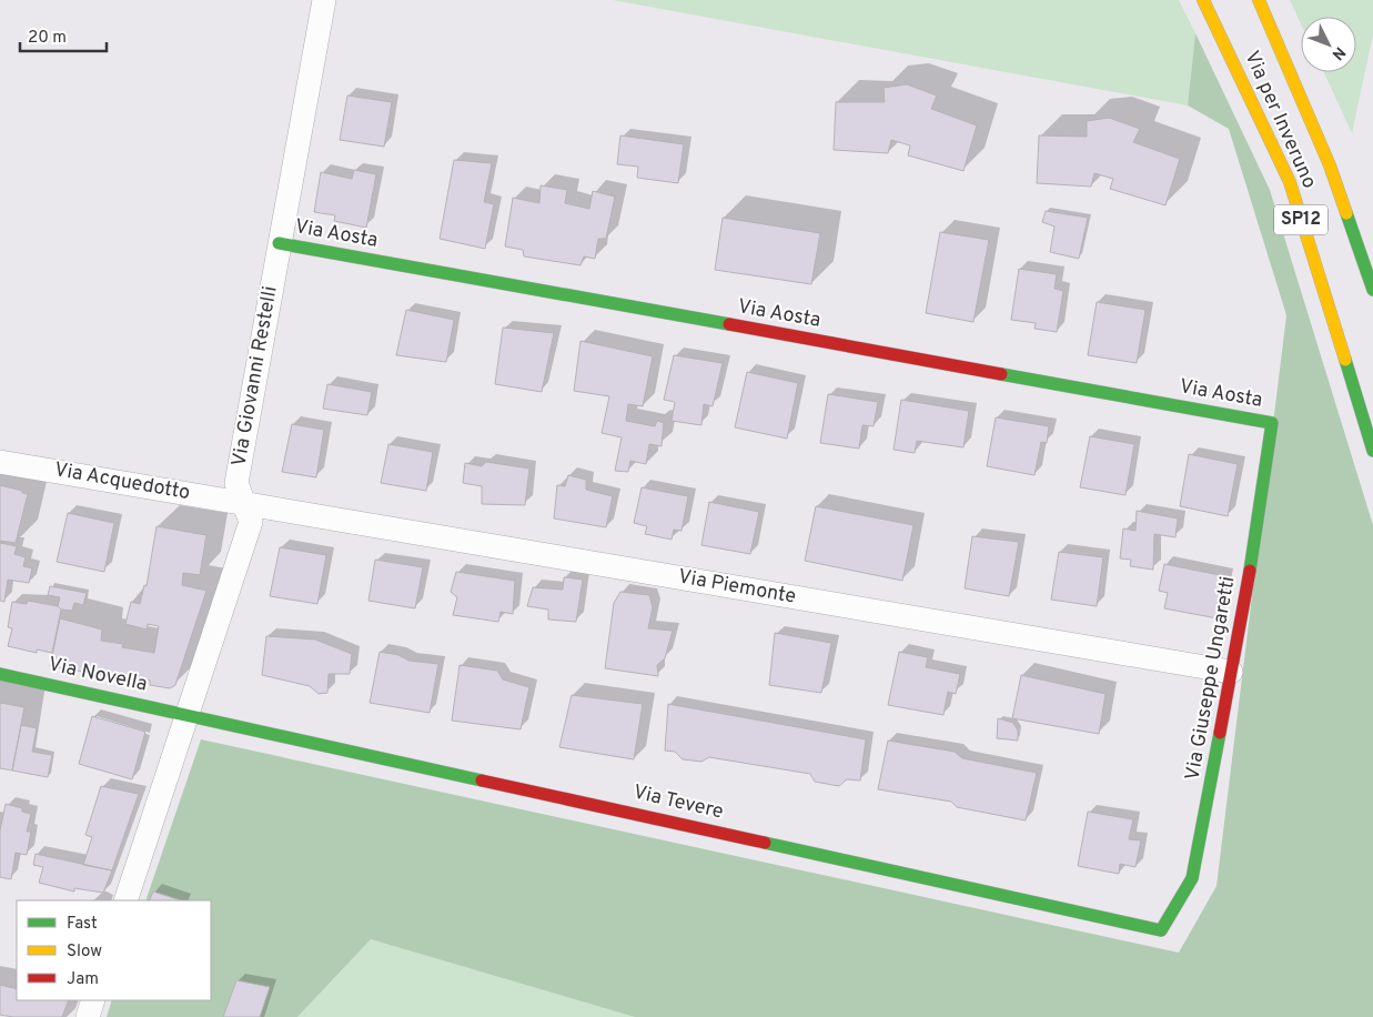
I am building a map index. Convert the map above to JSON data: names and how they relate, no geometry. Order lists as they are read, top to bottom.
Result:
{
  "streets": {
    "street": [
      "Via per Inveruno",
      "SP12",
      "Via Aosta",
      "Via Giovanni Restelli",
      "Via Acquedotto",
      "Via Piemonte",
      "Via Novella",
      "Via Giuseppe Ungaretti",
      "Via Tevere"
    ]
  },
  "crossings": [
    ["Via Aosta", "Via Giovanni Restelli"],
    ["Via Aosta", "Via Giuseppe Ungaretti"],
    ["Via Giovanni Restelli", "Via Acquedotto"],
    ["Via Giovanni Restelli", "Via Piemonte"],
    ["Via Giovanni Restelli", "Via Novella"],
    ["Via Giovanni Restelli", "Via Tevere"],
    ["Via Acquedotto", "Via Piemonte"],
    ["Via Piemonte", "Via Giuseppe Ungaretti"],
    ["Via Novella", "Via Tevere"],
    ["Via Giuseppe Ungaretti", "Via Tevere"]
  ],
  "legend": ["Fast", "Slow", "Jam"],
  "scale_bar": "20 m",
  "north": "bottom right"
}
